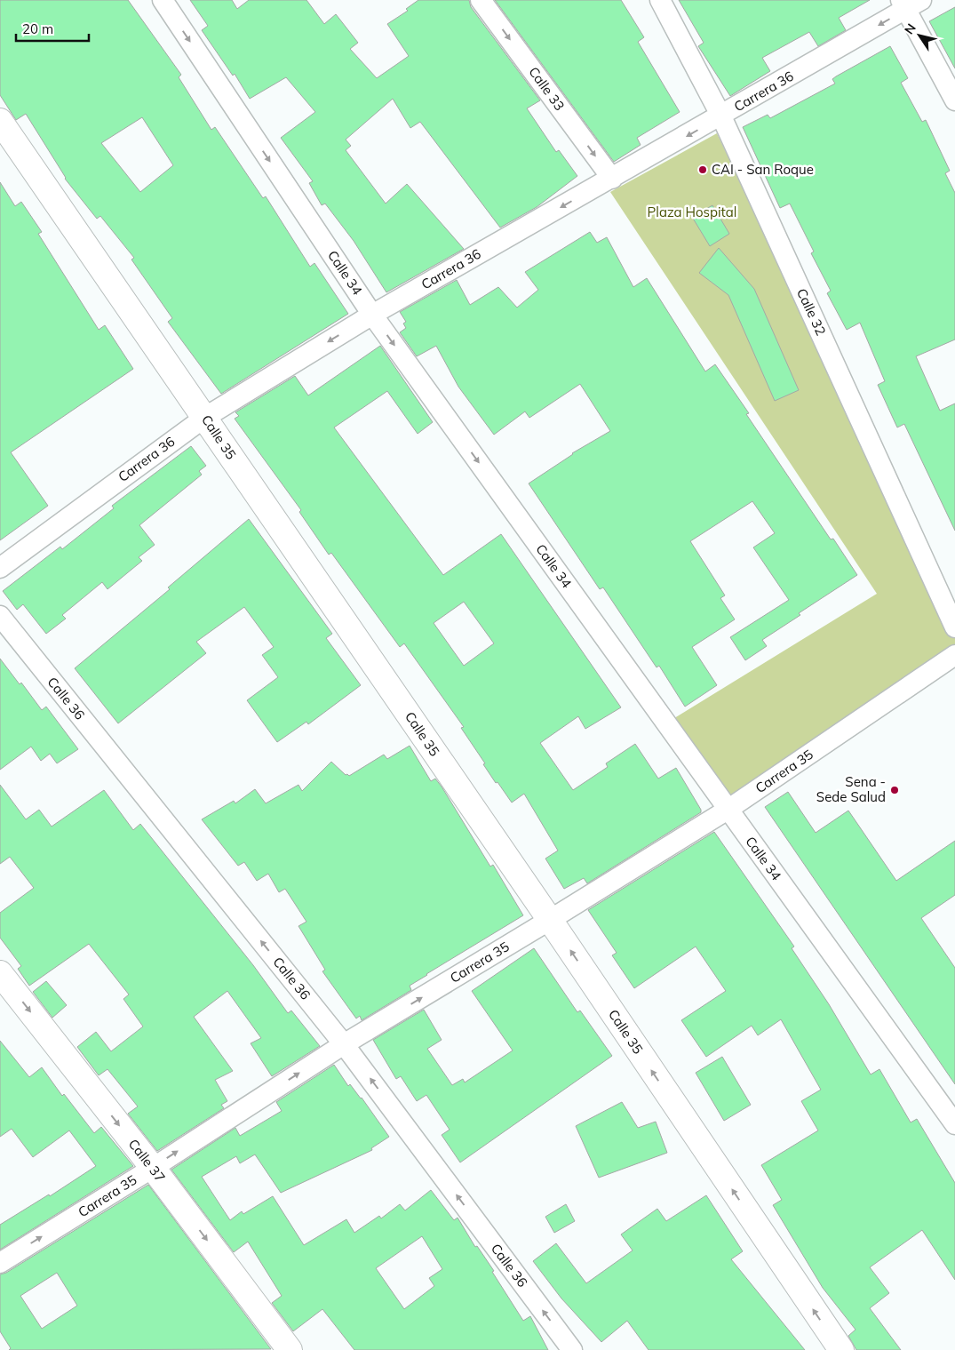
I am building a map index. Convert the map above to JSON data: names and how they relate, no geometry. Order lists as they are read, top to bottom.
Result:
{
  "streets": {
    "street": [
      "Calle 33",
      "Carrera 36",
      "Calle 34",
      "Calle 32",
      "Calle 35",
      "Calle 36",
      "Carrera 35",
      "Calle 37"
    ]
  },
  "crossings": [
    ["Calle 33", "Carrera 36"],
    ["Carrera 36", "Calle 34"],
    ["Carrera 36", "Calle 32"],
    ["Carrera 36", "Calle 35"],
    ["Calle 34", "Carrera 35"],
    ["Calle 35", "Carrera 35"],
    ["Calle 36", "Carrera 35"],
    ["Carrera 35", "Calle 37"]
  ],
  "one_way": [
    "Calle 33",
    "Carrera 36",
    "Calle 34",
    "Calle 36",
    "Carrera 35",
    "Calle 37"
  ],
  "parks": ["Plaza Hospital"],
  "places": ["CAI - San Roque", "Sena - Sede Salud"],
  "scale_bar": "20 m",
  "north": "top left"
}
